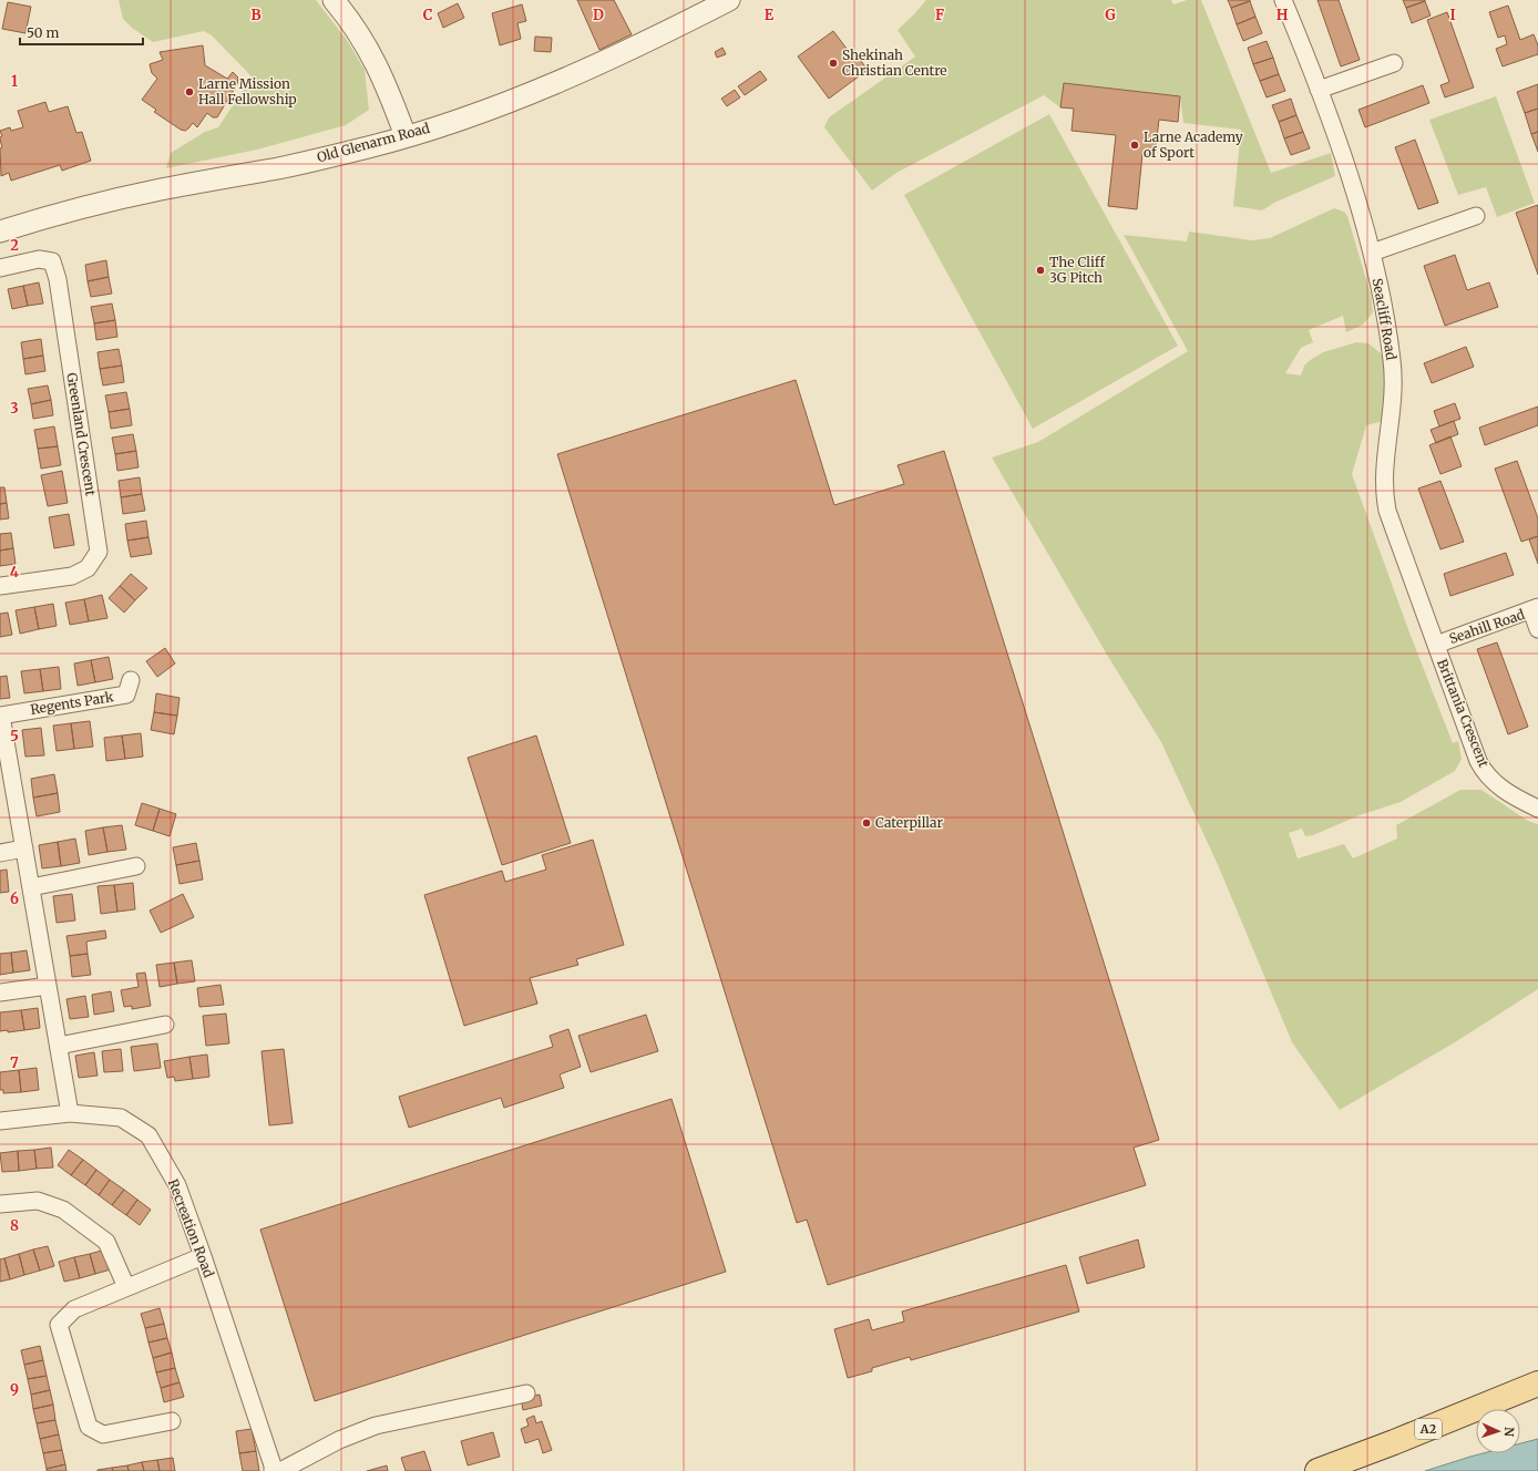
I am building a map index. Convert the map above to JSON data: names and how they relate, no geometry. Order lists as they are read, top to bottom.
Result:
{
  "streets": {
    "main road": ["A2"],
    "street": [
      "Old Glenarm Road",
      "Seacliff Road",
      "Greenland Crescent",
      "Seahill Road",
      "Regents Park",
      "Brittania Crescent",
      "Recreation Road"
    ]
  },
  "crossings": [
    ["Seacliff Road", "Seahill Road"],
    ["Seacliff Road", "Brittania Crescent"],
    ["Seahill Road", "Brittania Crescent"],
    ["Regents Park", "Recreation Road"]
  ],
  "places": [
    "Shekinah Christian Centre",
    "Larne Mission Hall Fellowship",
    "Larne Academy of Sport",
    "The Cliff 3G Pitch",
    "Caterpillar"
  ],
  "scale_bar": "50 m",
  "north": "right",
  "grid": {
    "columns": [
      "B",
      "C",
      "D",
      "E",
      "F",
      "G",
      "H",
      "I"
    ],
    "rows": [
      "1",
      "2",
      "3",
      "4",
      "5",
      "6",
      "7",
      "8",
      "9"
    ]
  }
}
